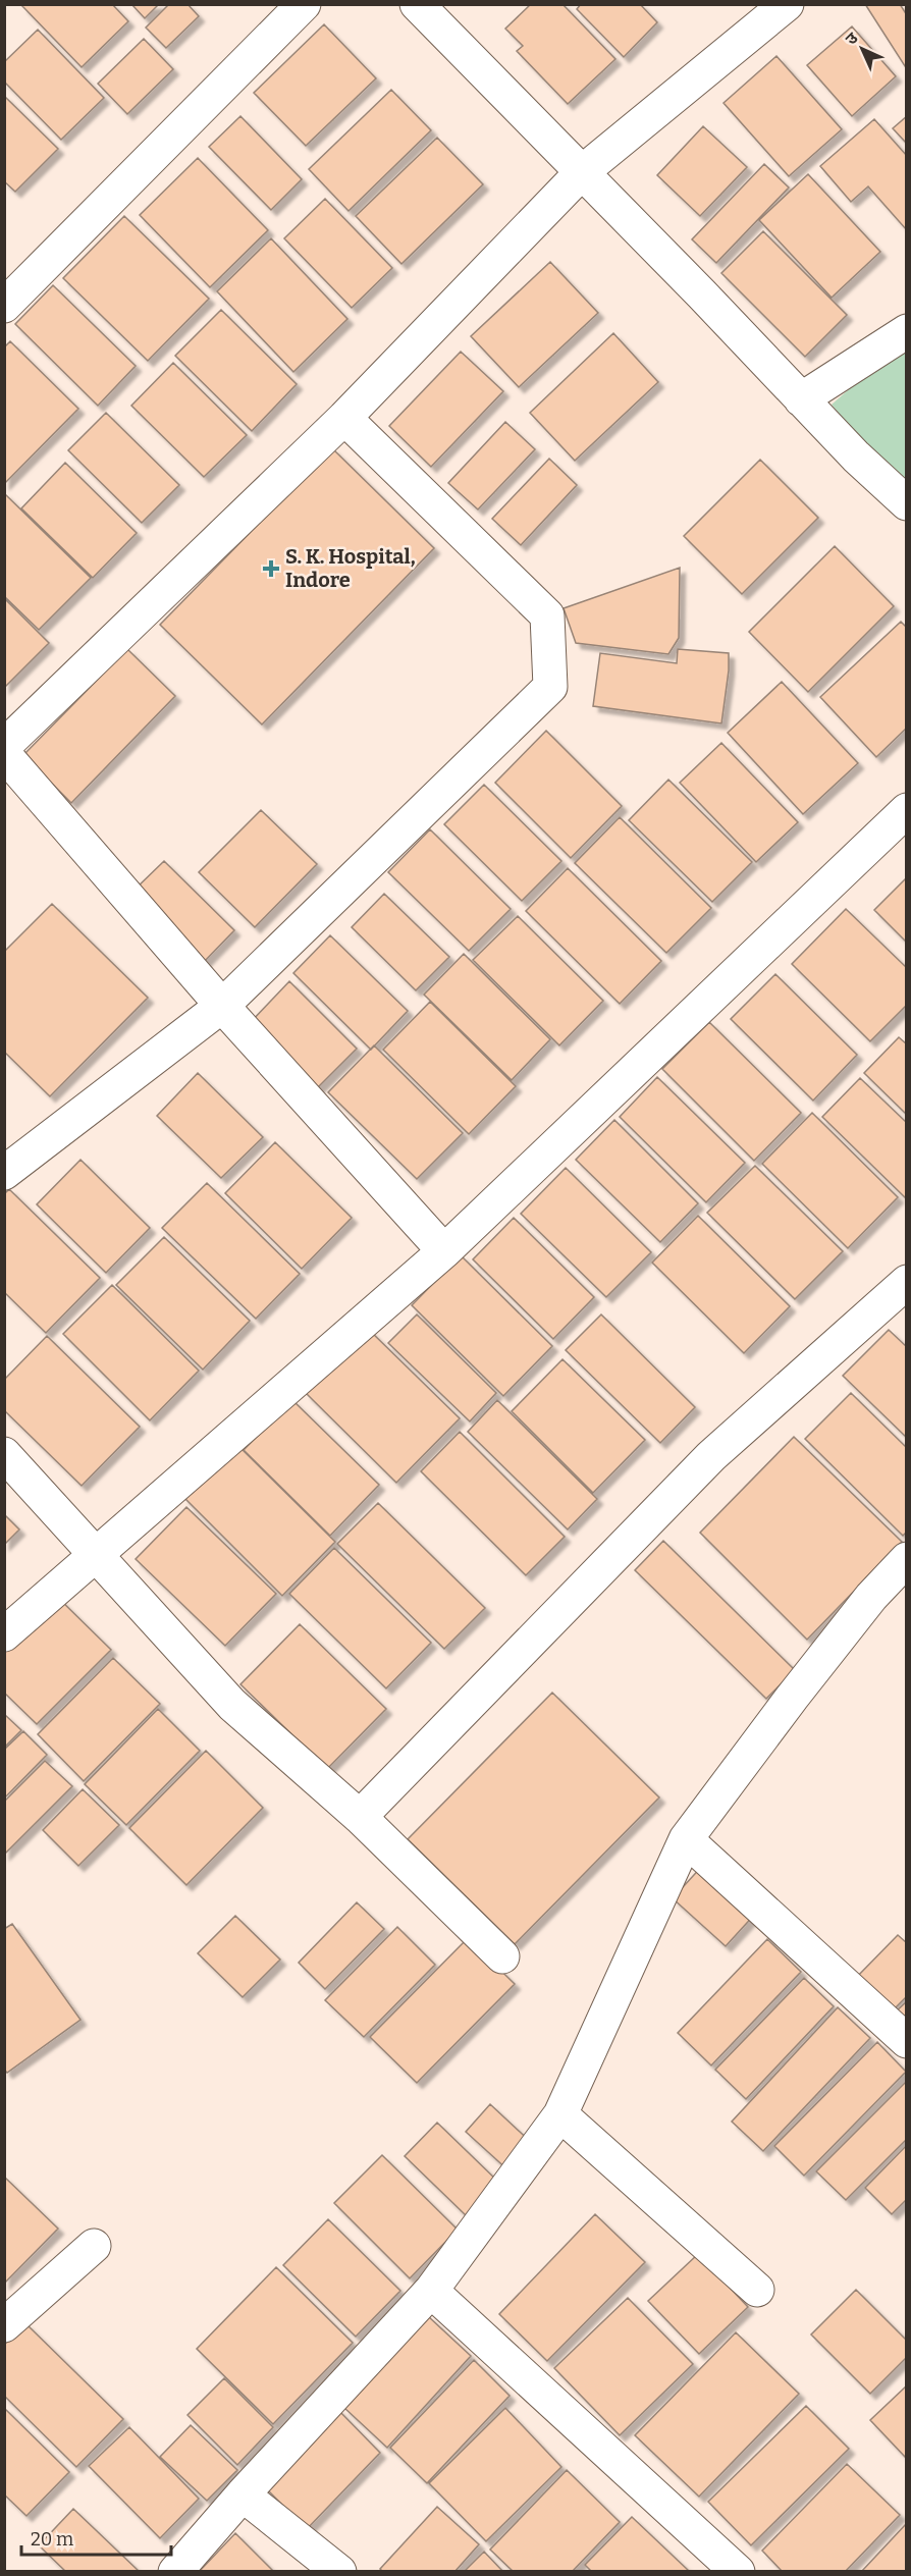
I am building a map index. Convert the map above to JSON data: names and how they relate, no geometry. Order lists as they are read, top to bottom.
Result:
{
  "places": {
    "health": ["S. K. Hospital, Indore"]
  },
  "scale_bar": "20 m",
  "north": "top left"
}
